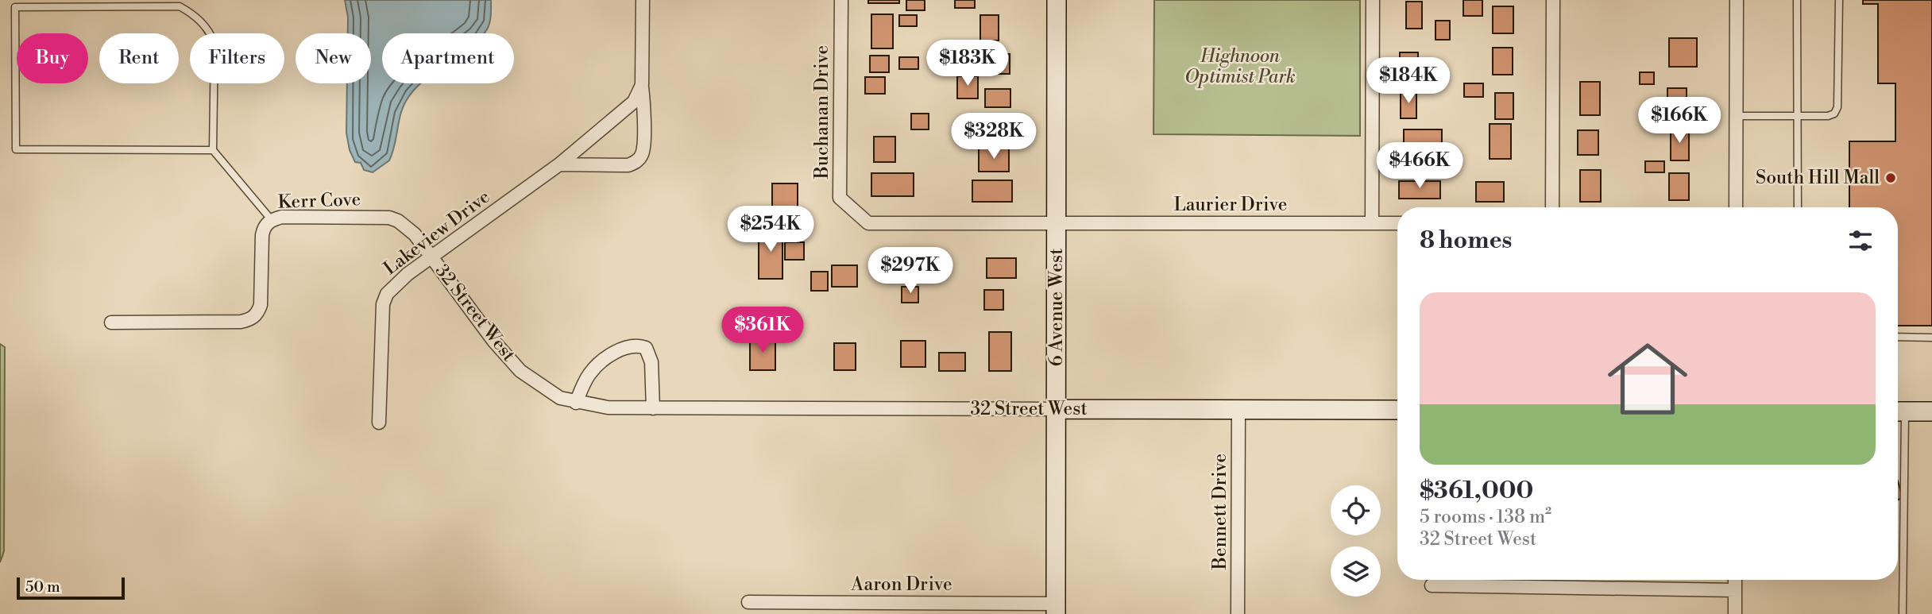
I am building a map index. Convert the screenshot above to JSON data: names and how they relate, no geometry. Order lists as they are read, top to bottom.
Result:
{
  "streets": {
    "street": [
      "Buchanan Drive",
      "Kerr Cove",
      "Laurier Drive",
      "Lakeview Drive",
      "6 Avenue West",
      "32 Street West",
      "Bennett Drive",
      "Aaron Drive"
    ]
  },
  "crossings": [
    ["Buchanan Drive", "Laurier Drive"],
    ["Buchanan Drive", "6 Avenue West"],
    ["Kerr Cove", "Lakeview Drive"],
    ["Kerr Cove", "32 Street West"],
    ["Laurier Drive", "6 Avenue West"],
    ["Lakeview Drive", "32 Street West"],
    ["6 Avenue West", "32 Street West"],
    ["6 Avenue West", "Aaron Drive"],
    ["32 Street West", "Bennett Drive"]
  ],
  "parks": ["Highnoon Optimist Park"],
  "places": ["South Hill Mall"],
  "scale_bar": "50 m",
  "page": {
    "chip": [
      "Buy",
      "Rent",
      "Filters",
      "New",
      "Apartment"
    ],
    "price": [
      "$183K",
      "$184K",
      "$166K",
      "$328K",
      "$466K",
      "$254K",
      "$297K",
      "$361K"
    ],
    "heading": "8 homes",
    "list": [
      {
        "name": "$361,000",
        "note": "5 rooms · 138 m² · 32 Street West"
      }
    ],
    "scale": "50 m"
  }
}
